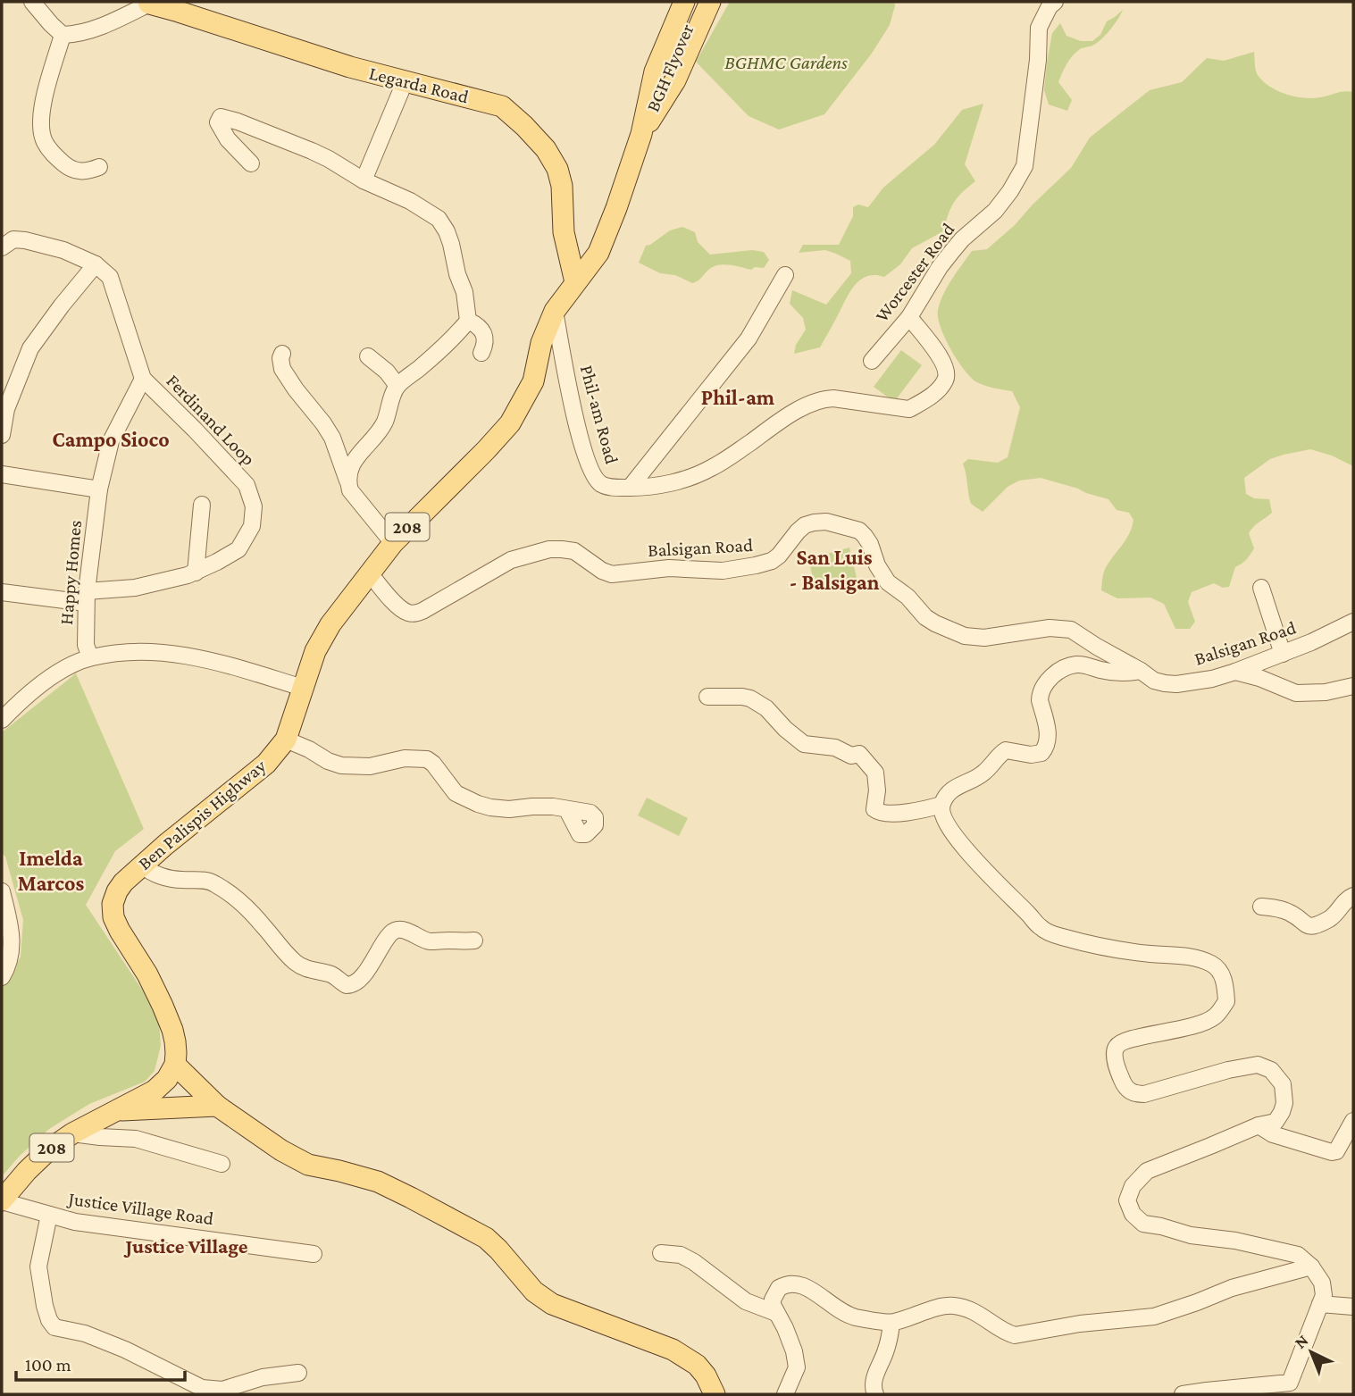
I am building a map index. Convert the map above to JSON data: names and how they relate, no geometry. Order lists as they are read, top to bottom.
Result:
{
  "streets": {
    "main road": [
      "BGH Flyover",
      "Legarda Road",
      "208",
      "Ben Palispis Highway"
    ],
    "street": [
      "Worcester Road",
      "Phil-am Road",
      "Ferdinand Loop",
      "Balsigan Road",
      "Happy Homes",
      "Justice Village Road"
    ]
  },
  "crossings": [
    ["BGH Flyover", "Ben Palispis Highway"],
    ["Legarda Road", "Ben Palispis Highway"],
    ["Worcester Road", "Phil-am Road"],
    ["Phil-am Road", "Ben Palispis Highway"],
    ["Ferdinand Loop", "Happy Homes"],
    ["208", "Ben Palispis Highway"],
    ["208", "Justice Village Road"],
    ["Balsigan Road", "Ben Palispis Highway"]
  ],
  "districts": [
    "Phil-am",
    "Campo Sioco",
    "San Luis - Balsigan",
    "Imelda Marcos",
    "Justice Village"
  ],
  "parks": ["BGHMC Gardens"],
  "scale_bar": "100 m",
  "north": "top left"
}
